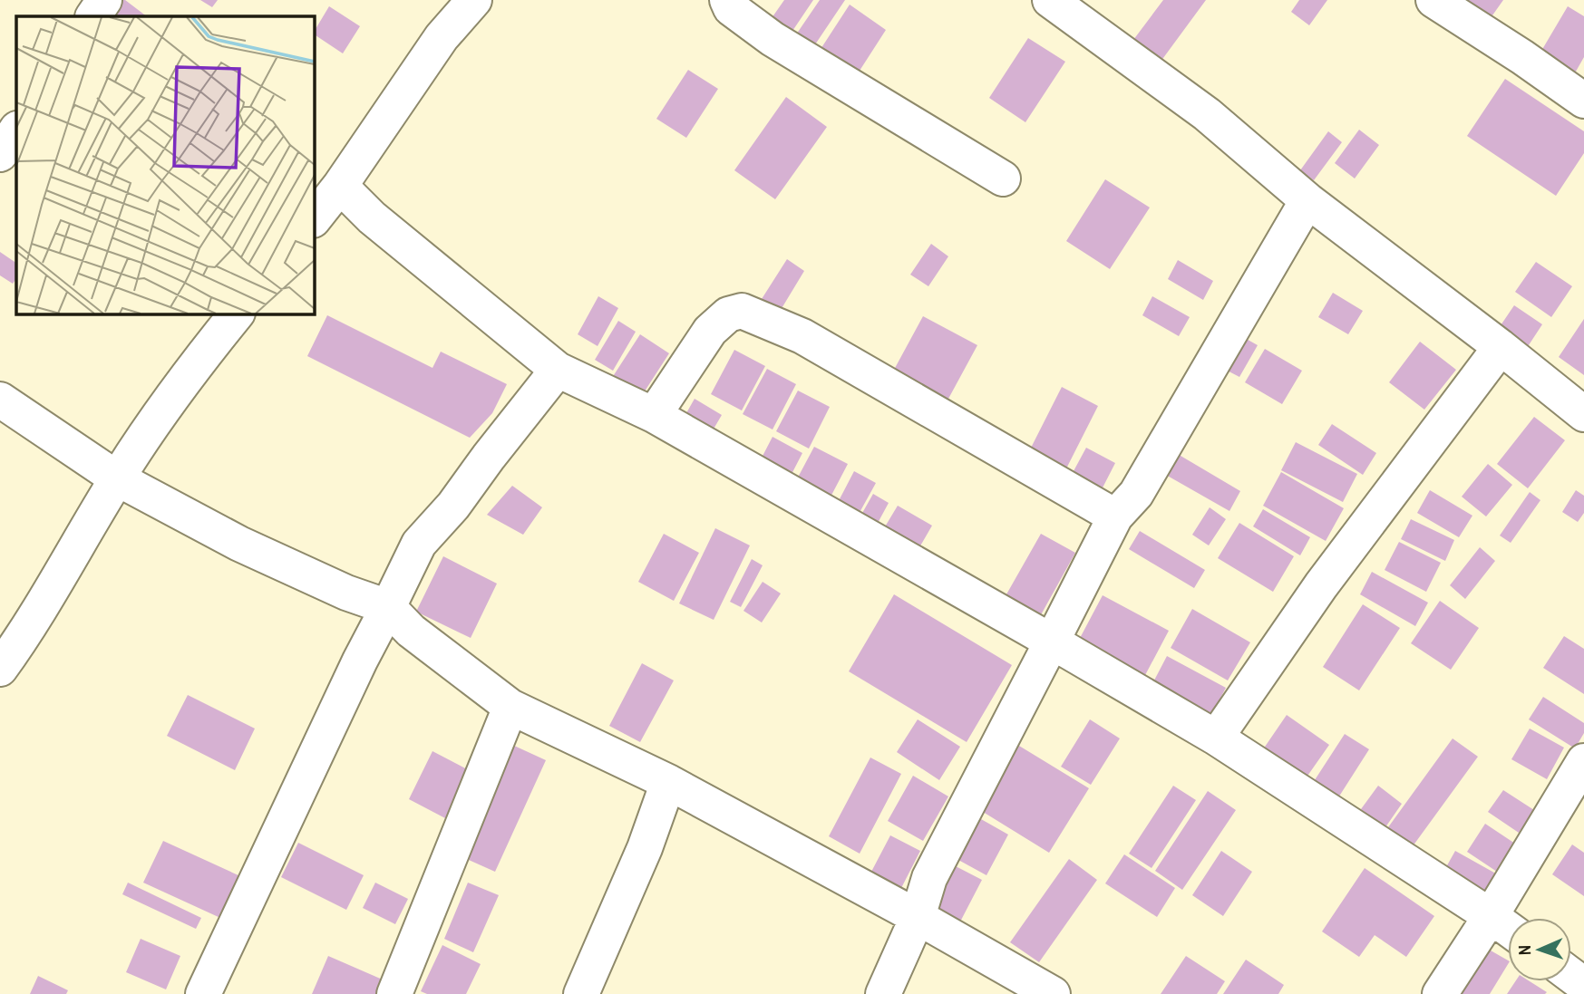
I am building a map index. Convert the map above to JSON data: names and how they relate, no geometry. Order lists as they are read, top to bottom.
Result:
{
  "north": "left"
}
